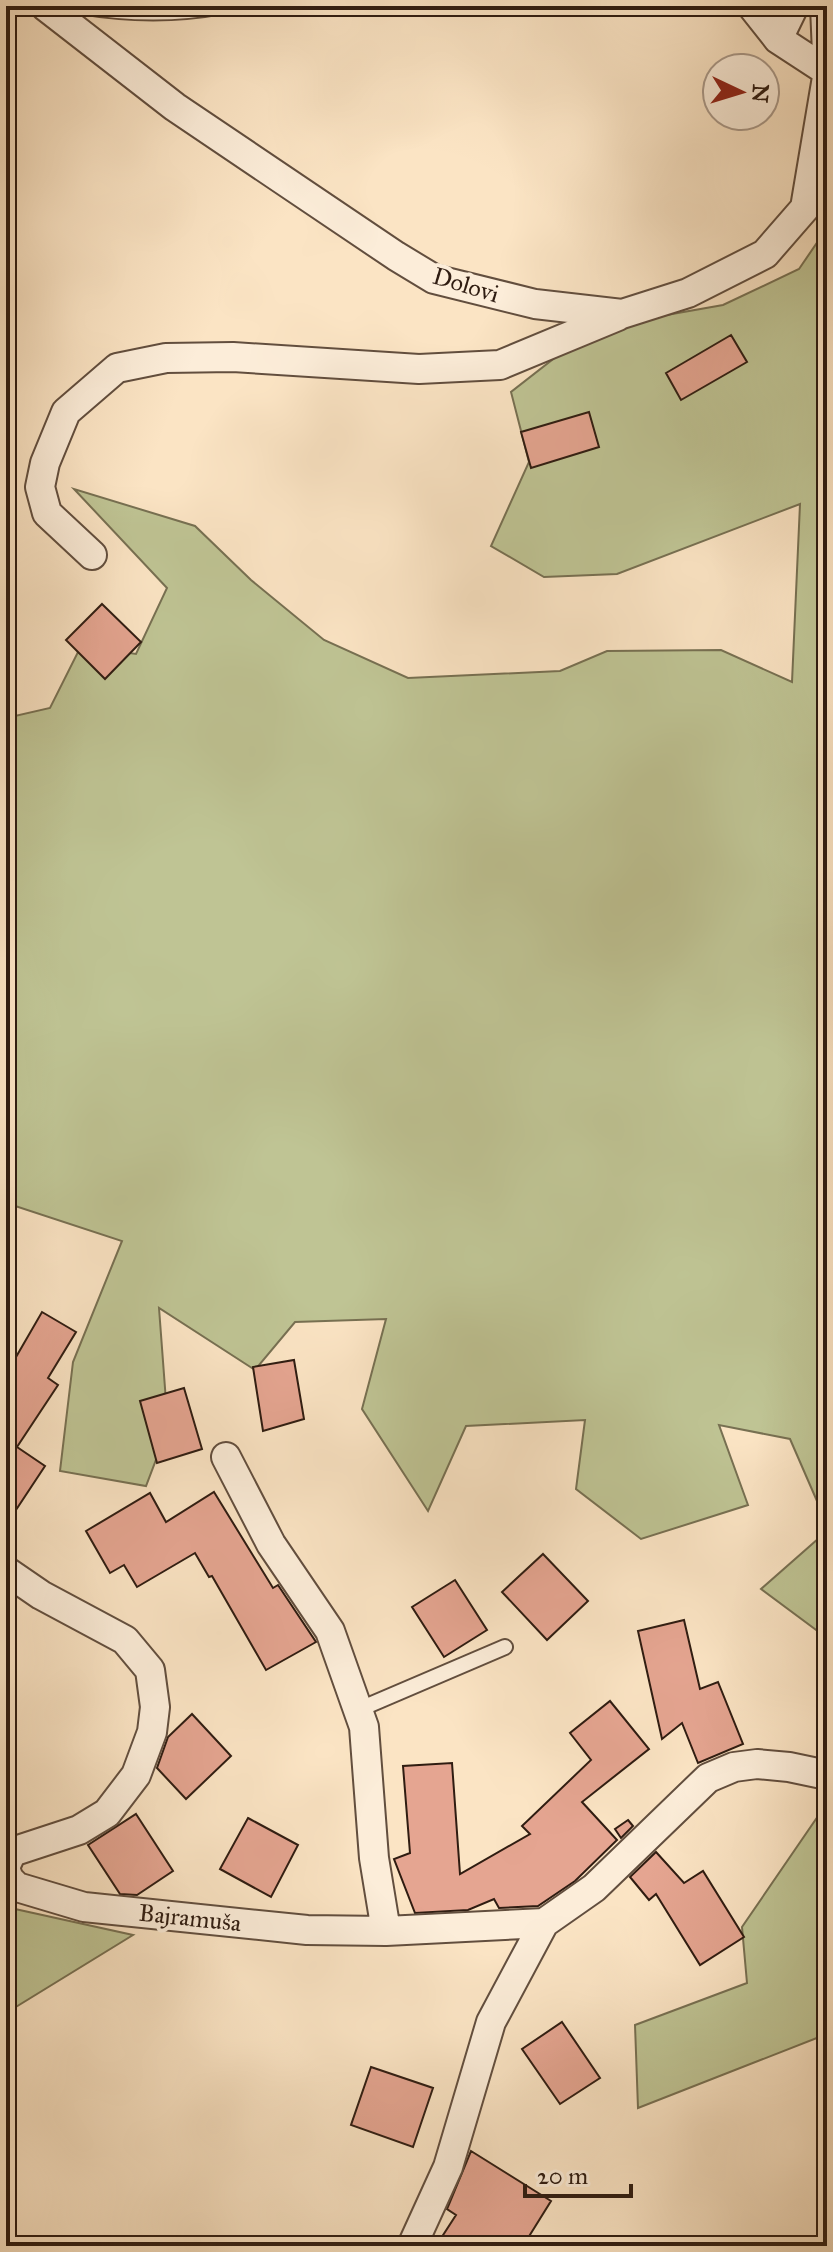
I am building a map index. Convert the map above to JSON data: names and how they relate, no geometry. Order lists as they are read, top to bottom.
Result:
{
  "streets": {
    "street": ["Dolovi", "Bajramuša"]
  },
  "scale_bar": "20 m",
  "north": "right"
}
